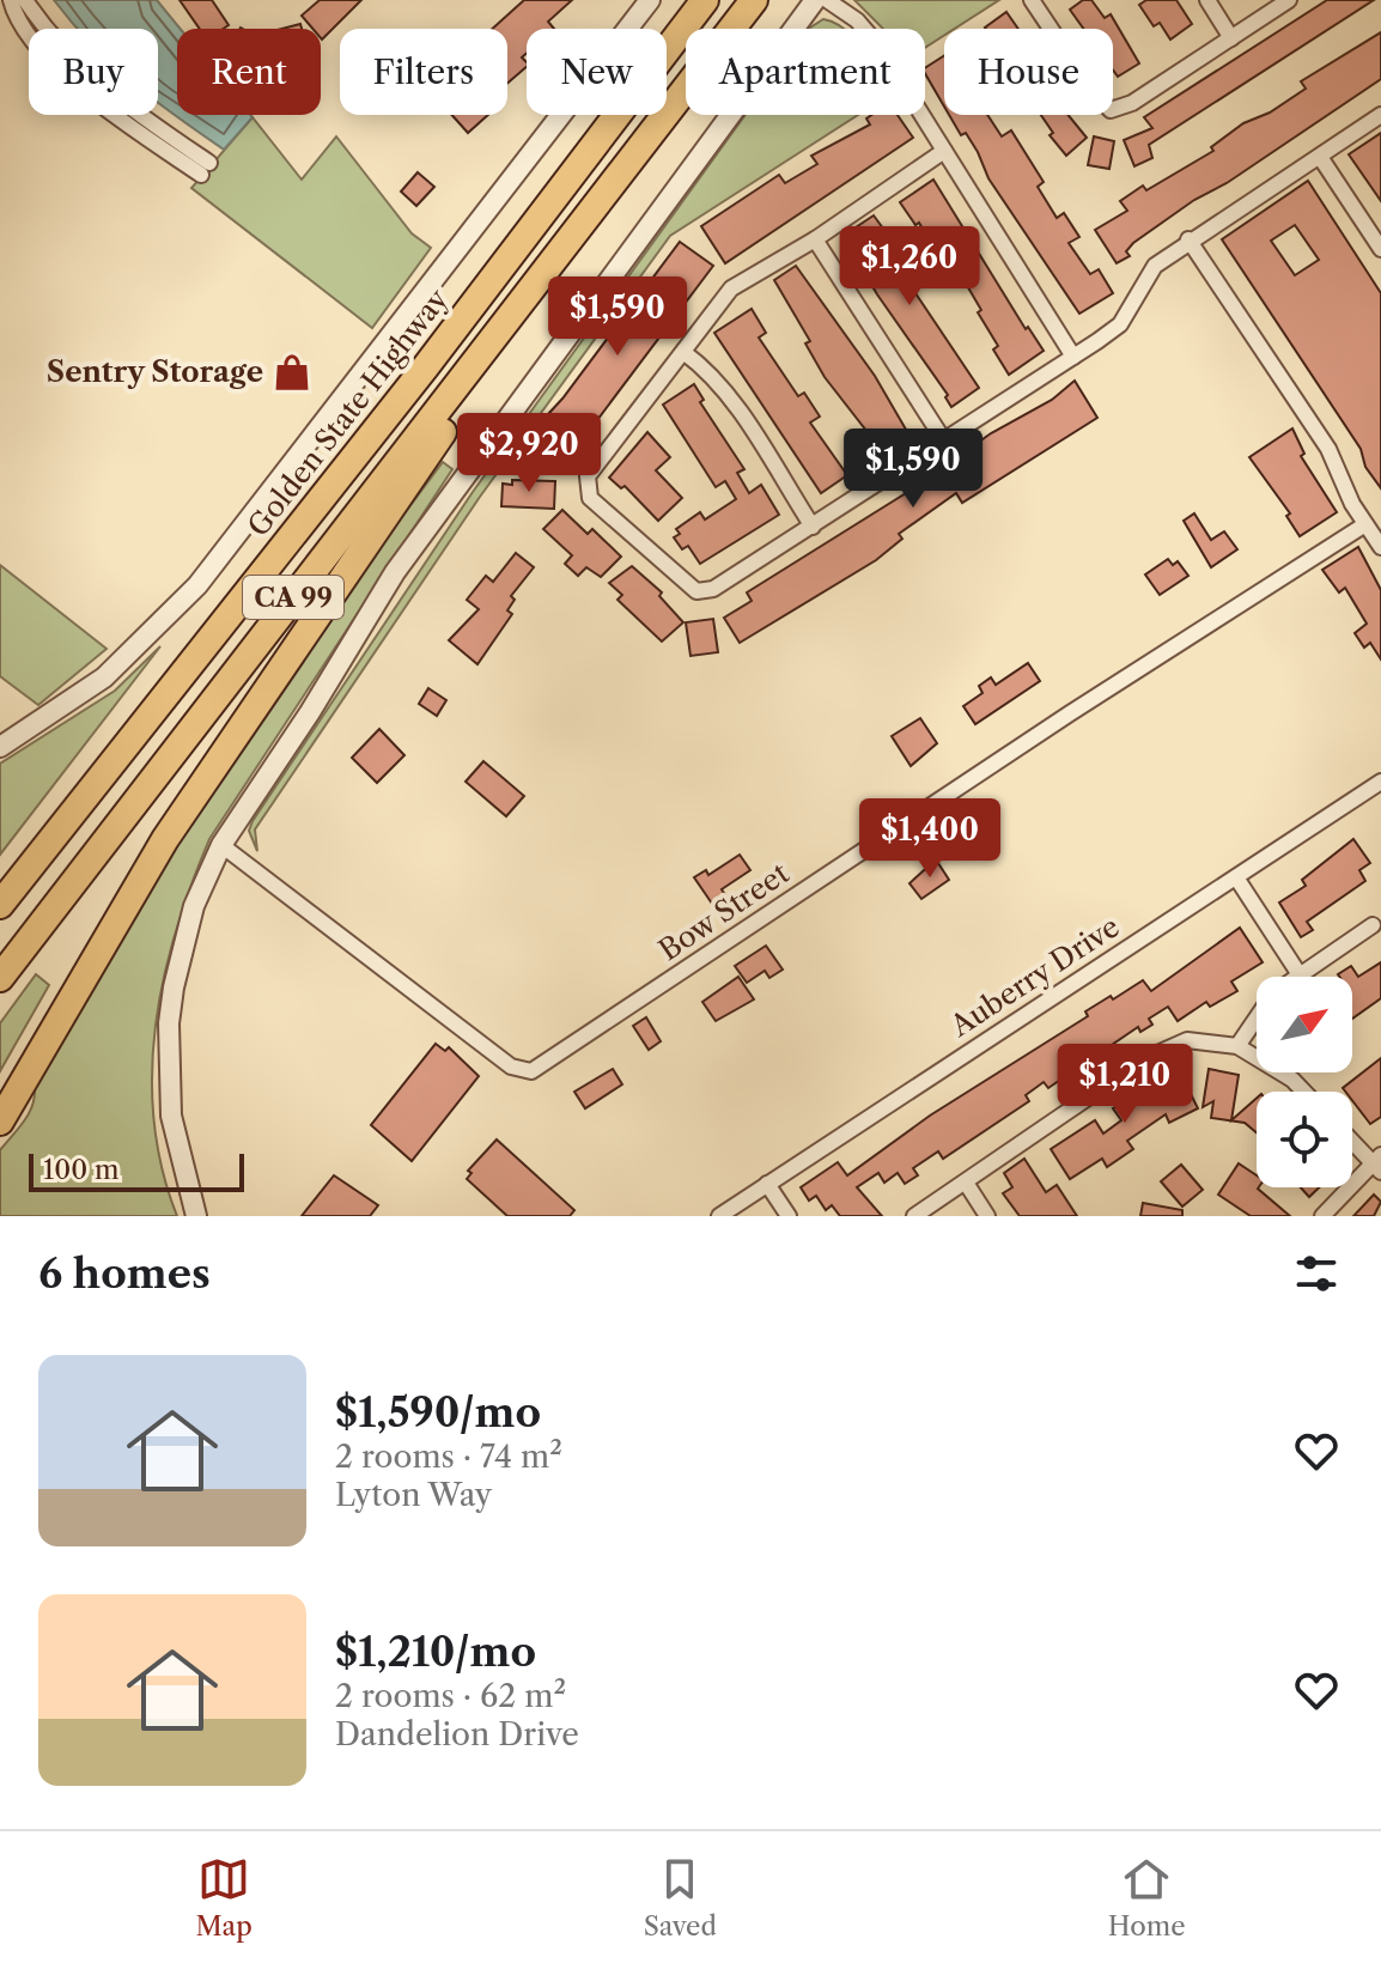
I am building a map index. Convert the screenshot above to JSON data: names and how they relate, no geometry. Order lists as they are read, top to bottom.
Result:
{
  "streets": {
    "highway": ["Golden State Highway", "CA 99"],
    "street": ["Bow Street", "Auberry Drive"]
  },
  "places": {
    "shop": ["Sentry Storage"]
  },
  "scale_bar": "100 m",
  "north": "top right",
  "page": {
    "chip": [
      "Buy",
      "Rent",
      "Filters",
      "New",
      "Apartment",
      "House"
    ],
    "price": [
      "$1,260",
      "$1,590",
      "$2,920",
      "$1,590",
      "$1,400",
      "$1,210"
    ],
    "scale": "100 m",
    "heading": "6 homes",
    "list": [
      {
        "name": "$1,590/mo",
        "note": "2 rooms · 74 m² · Lyton Way"
      },
      {
        "name": "$1,210/mo",
        "note": "2 rooms · 62 m² · Dandelion Drive"
      }
    ],
    "tabs": ["Map", "Saved", "Home"]
  }
}
